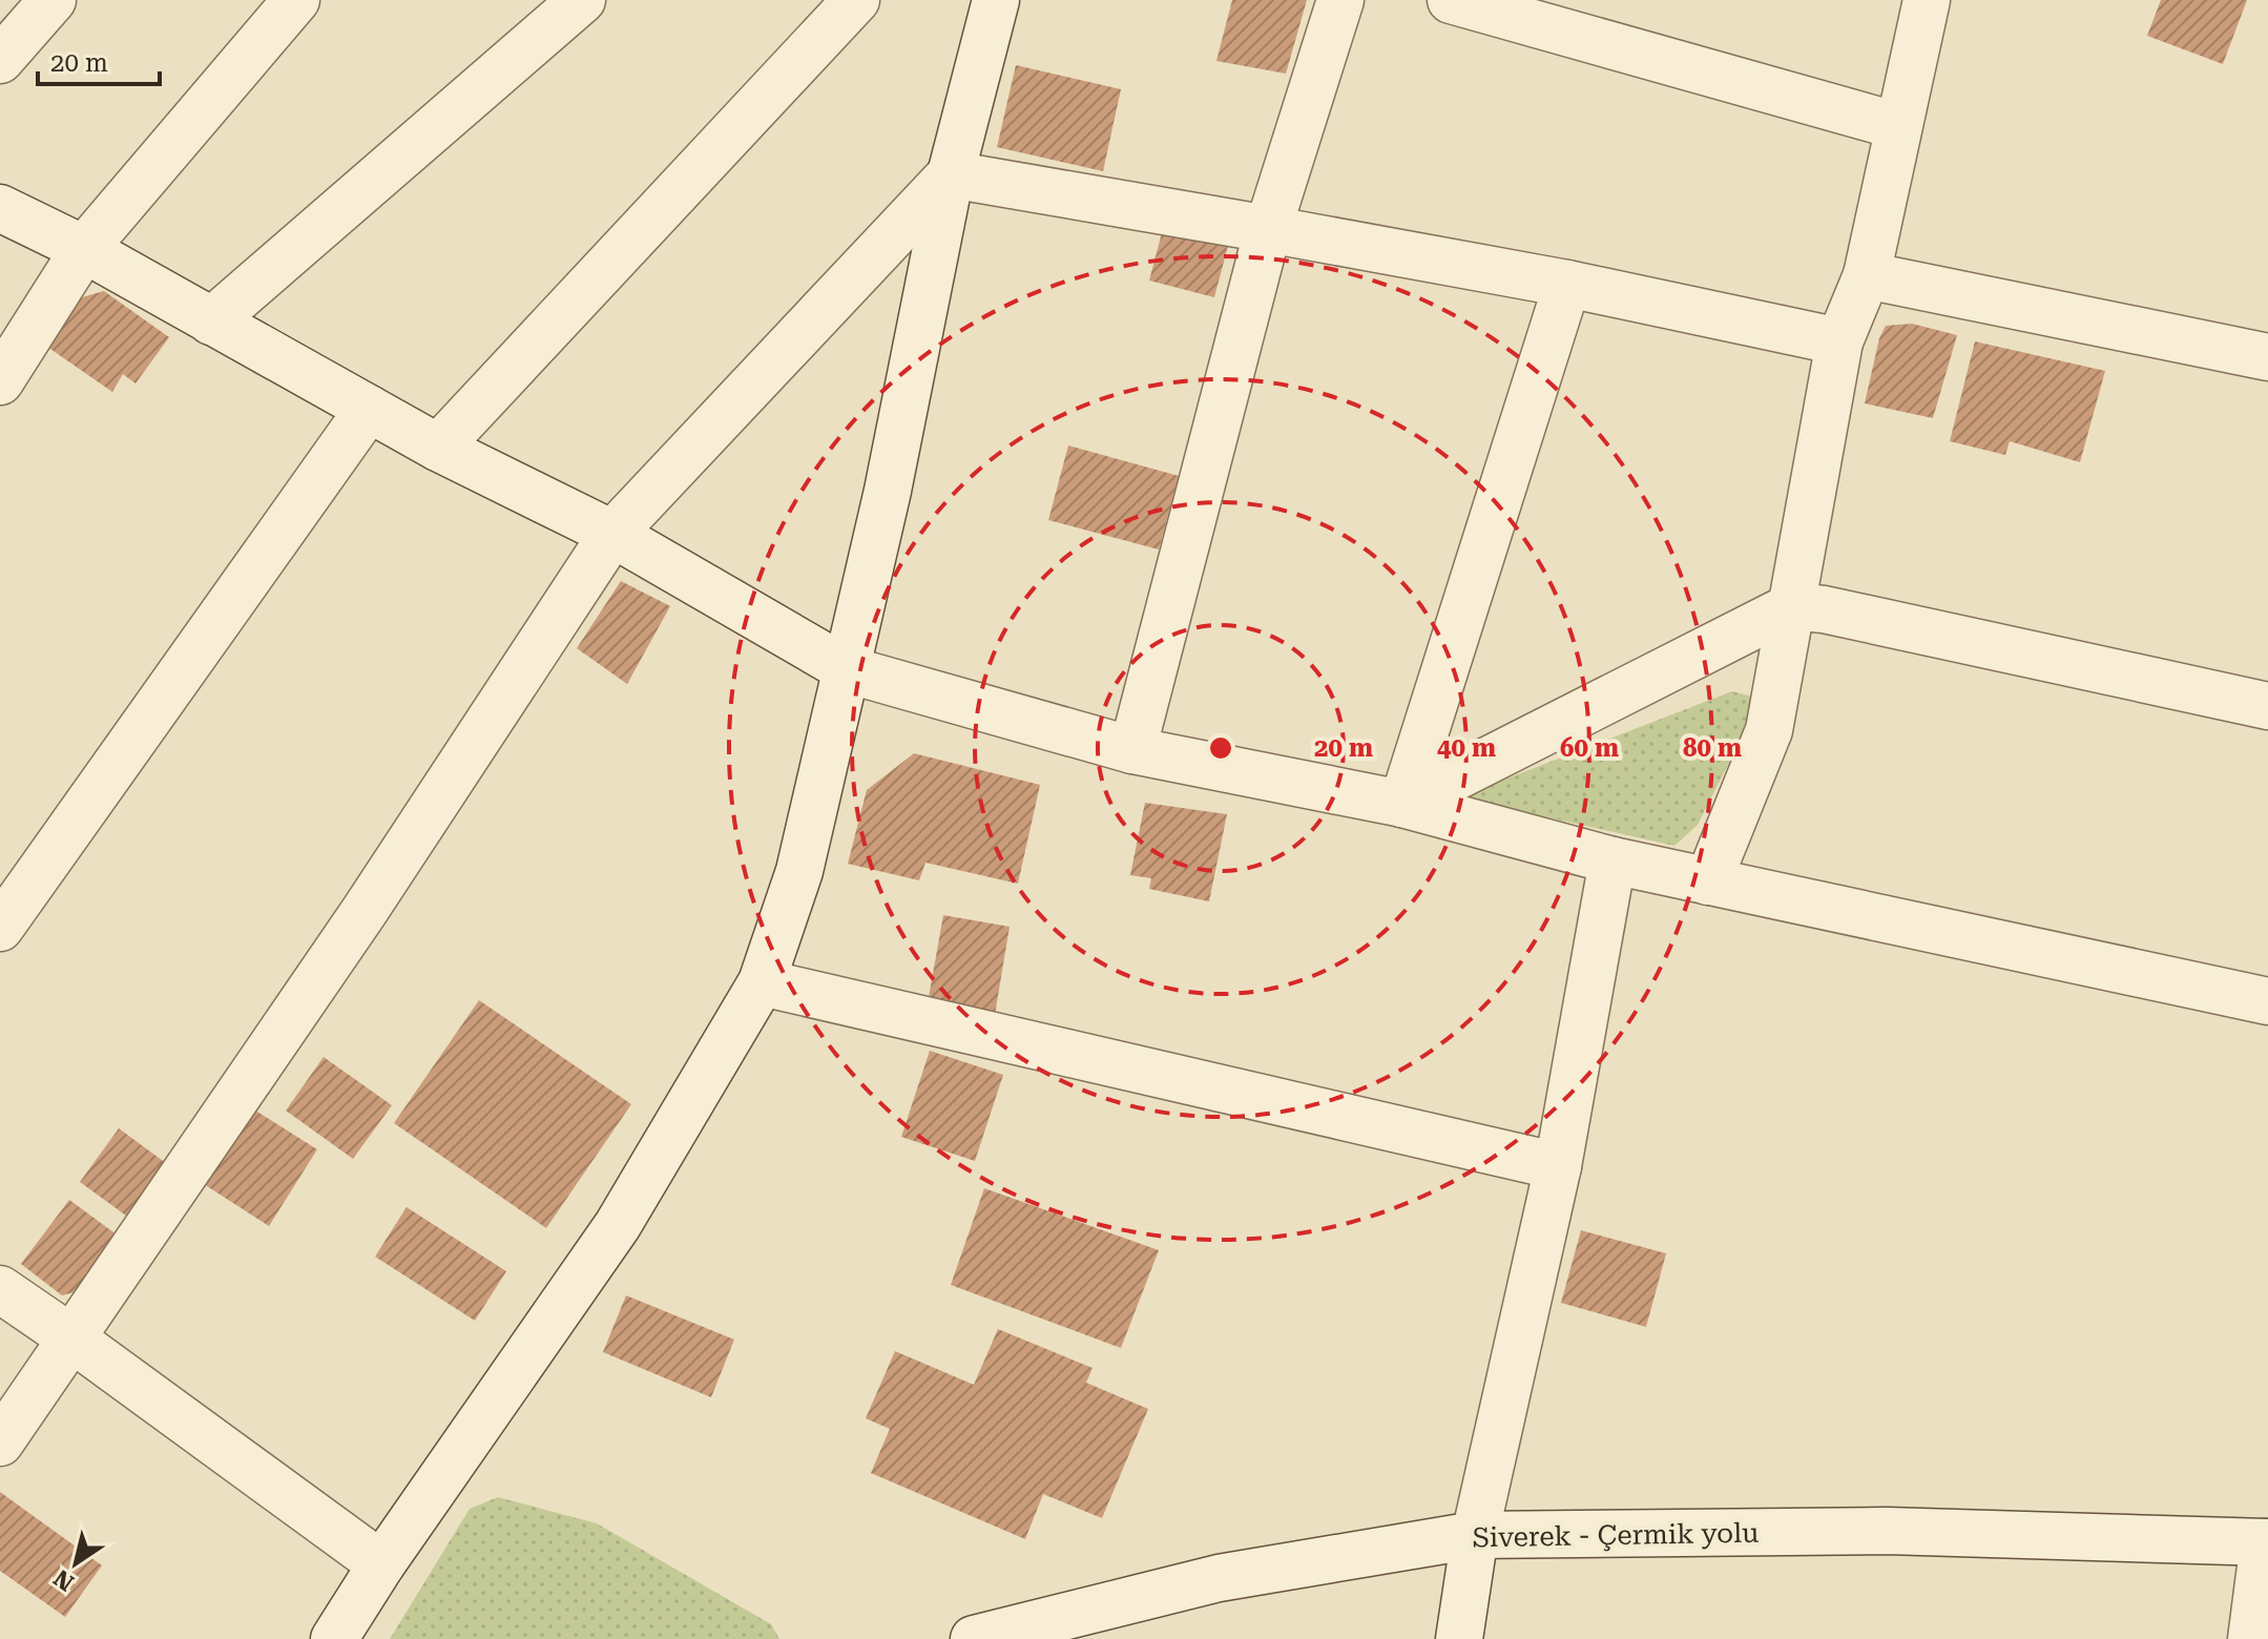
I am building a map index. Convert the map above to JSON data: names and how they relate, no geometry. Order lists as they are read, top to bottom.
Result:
{
  "streets": {
    "street": ["Siverek - Çermik yolu"]
  },
  "scale_bar": "20 m",
  "north": "bottom left",
  "rings": [
    "20 m",
    "40 m",
    "60 m",
    "80 m"
  ]
}
